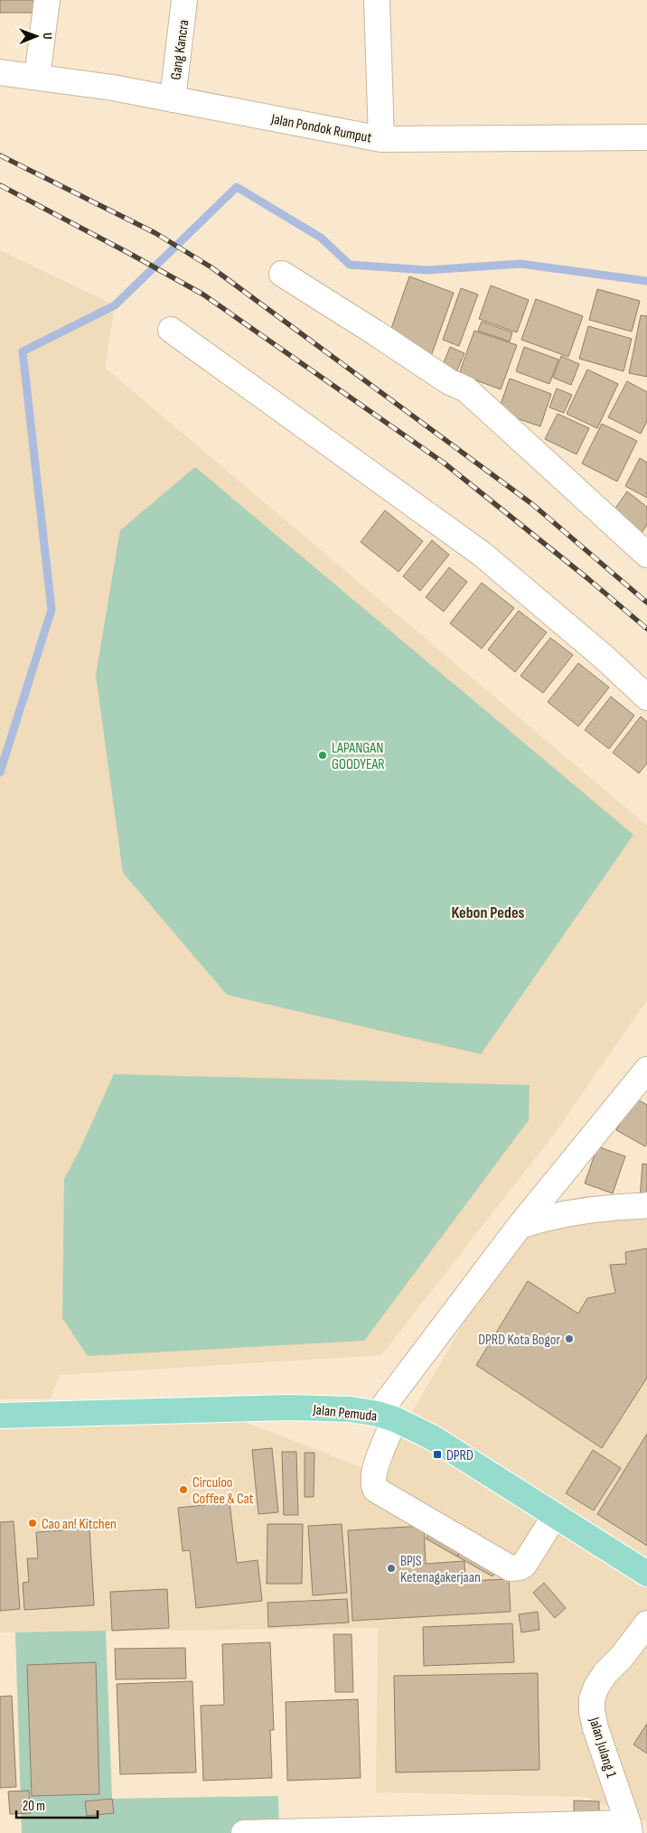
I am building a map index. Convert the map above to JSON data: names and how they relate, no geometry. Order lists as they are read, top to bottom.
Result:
{
  "streets": {
    "main road": ["Jalan Pemuda"],
    "street": ["Gang Kancra", "Jalan Pondok Rumput", "Jalan Julang 1"]
  },
  "crossings": [
    ["Gang Kancra", "Jalan Pondok Rumput"]
  ],
  "districts": ["Kebon Pedes"],
  "places": {
    "other": [
      "LAPANGAN GOODYEAR",
      "DPRD Kota Bogor",
      "Circuloo Coffee & Cat",
      "Cao an! Kitchen",
      "BPJS Ketenagakerjaan"
    ],
    "transit": ["DPRD"]
  },
  "scale_bar": "20 m",
  "north": "right"
}
